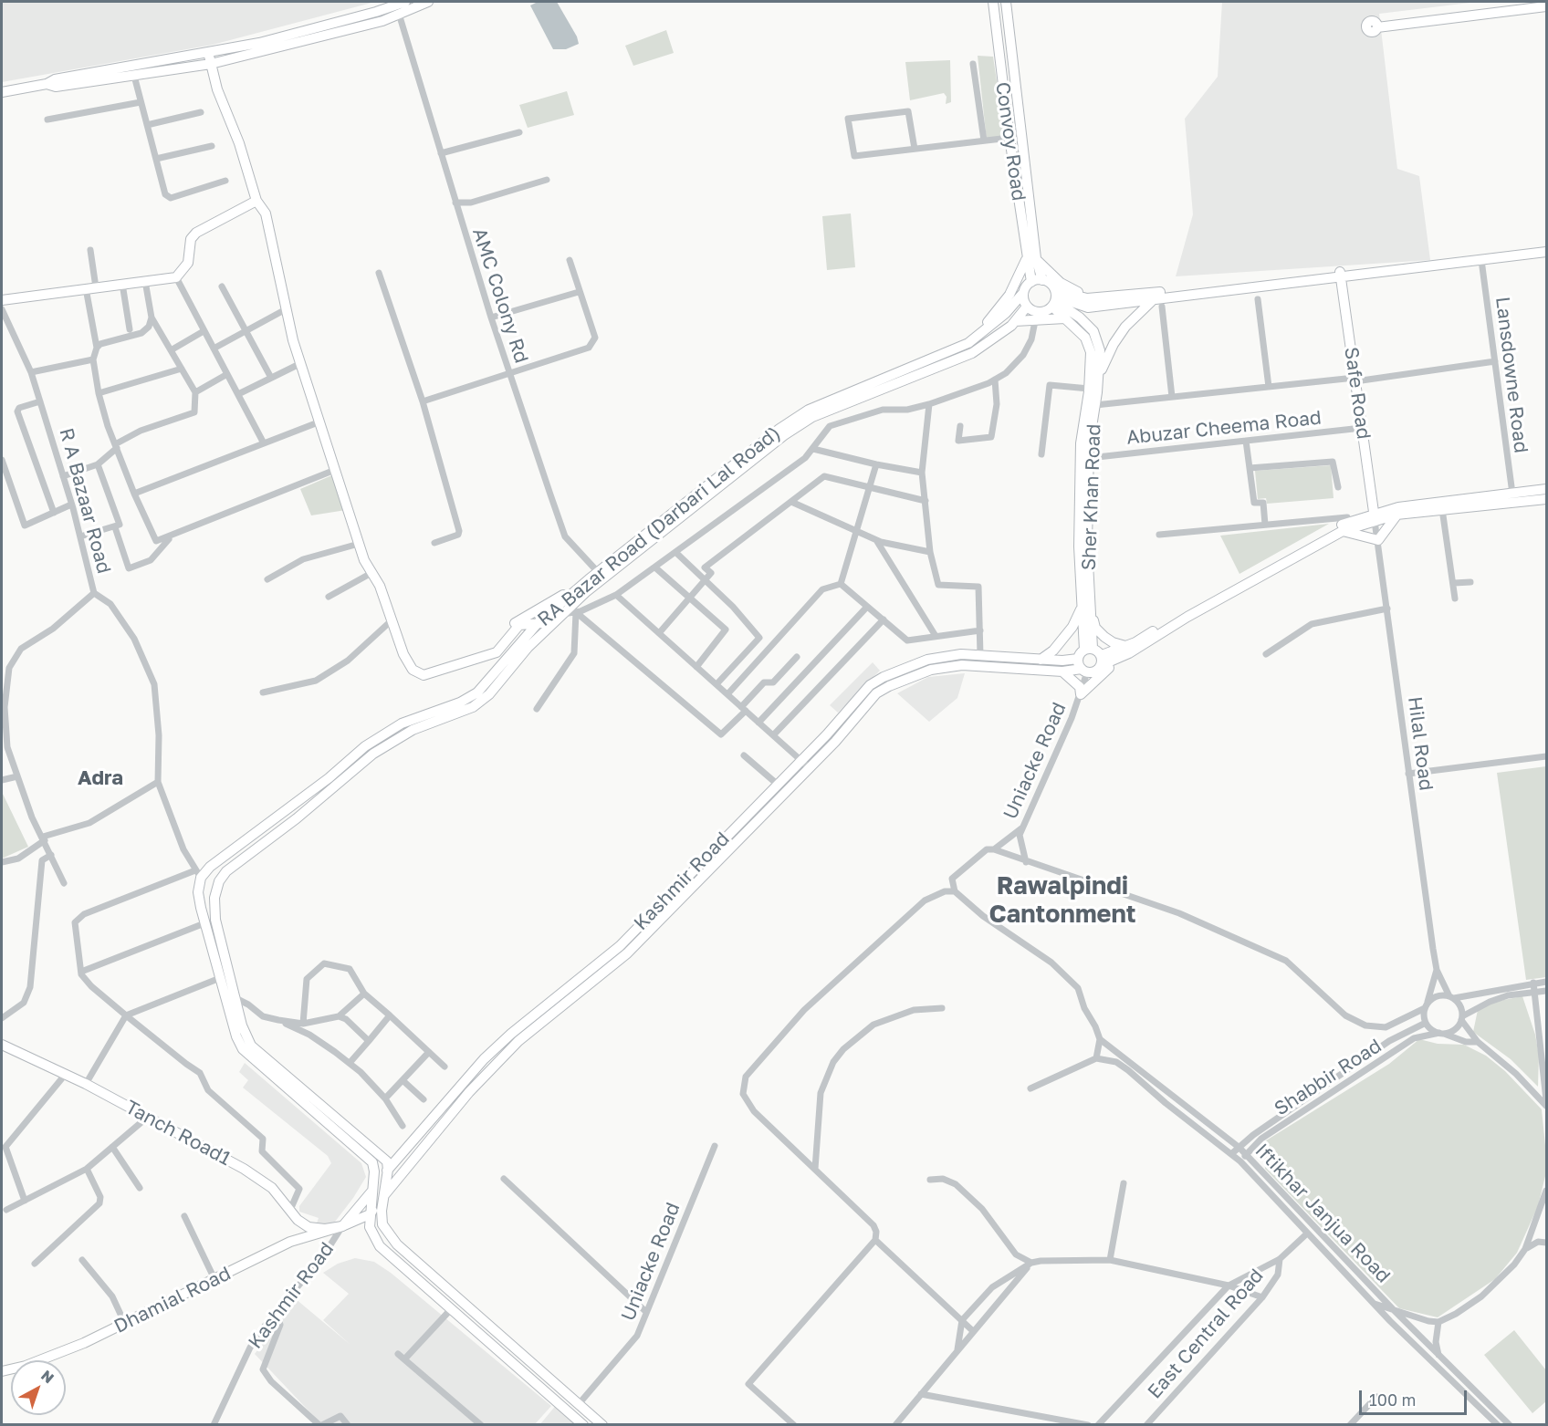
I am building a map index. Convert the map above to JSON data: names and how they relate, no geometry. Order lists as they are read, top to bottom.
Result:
{
  "streets": {
    "main road": [
      "Convoy Road",
      "Safe Road",
      "Sher Khan Road",
      "RA Bazar Road (Darbari Lal Road)",
      "Kashmir Road",
      "Tanch Road1",
      "Dhamial Road"
    ],
    "street": [
      "AMC Colony Rd",
      "Lansdowne Road",
      "Abuzar Cheema Road",
      "R A Bazaar Road",
      "Hilal Road",
      "Uniacke Road",
      "Shabbir Road",
      "Iftikhar Janjua Road",
      "East Central Road"
    ]
  },
  "crossings": [
    ["Convoy Road", "Sher Khan Road"],
    ["Convoy Road", "RA Bazar Road (Darbari Lal Road)"],
    ["AMC Colony Rd", "RA Bazar Road (Darbari Lal Road)"],
    ["Safe Road", "Abuzar Cheema Road"],
    ["Safe Road", "Hilal Road"],
    ["Abuzar Cheema Road", "Sher Khan Road"],
    ["Sher Khan Road", "RA Bazar Road (Darbari Lal Road)"],
    ["R A Bazaar Road", "RA Bazar Road (Darbari Lal Road)"],
    ["RA Bazar Road (Darbari Lal Road)", "Kashmir Road"],
    ["Hilal Road", "Shabbir Road"],
    ["Uniacke Road", "Kashmir Road"],
    ["Kashmir Road", "Tanch Road1"],
    ["Kashmir Road", "Dhamial Road"],
    ["Shabbir Road", "Iftikhar Janjua Road"],
    ["Tanch Road1", "Dhamial Road"]
  ],
  "districts": ["Adra", "Rawalpindi Cantonment"],
  "scale_bar": "100 m",
  "north": "top right"
}
